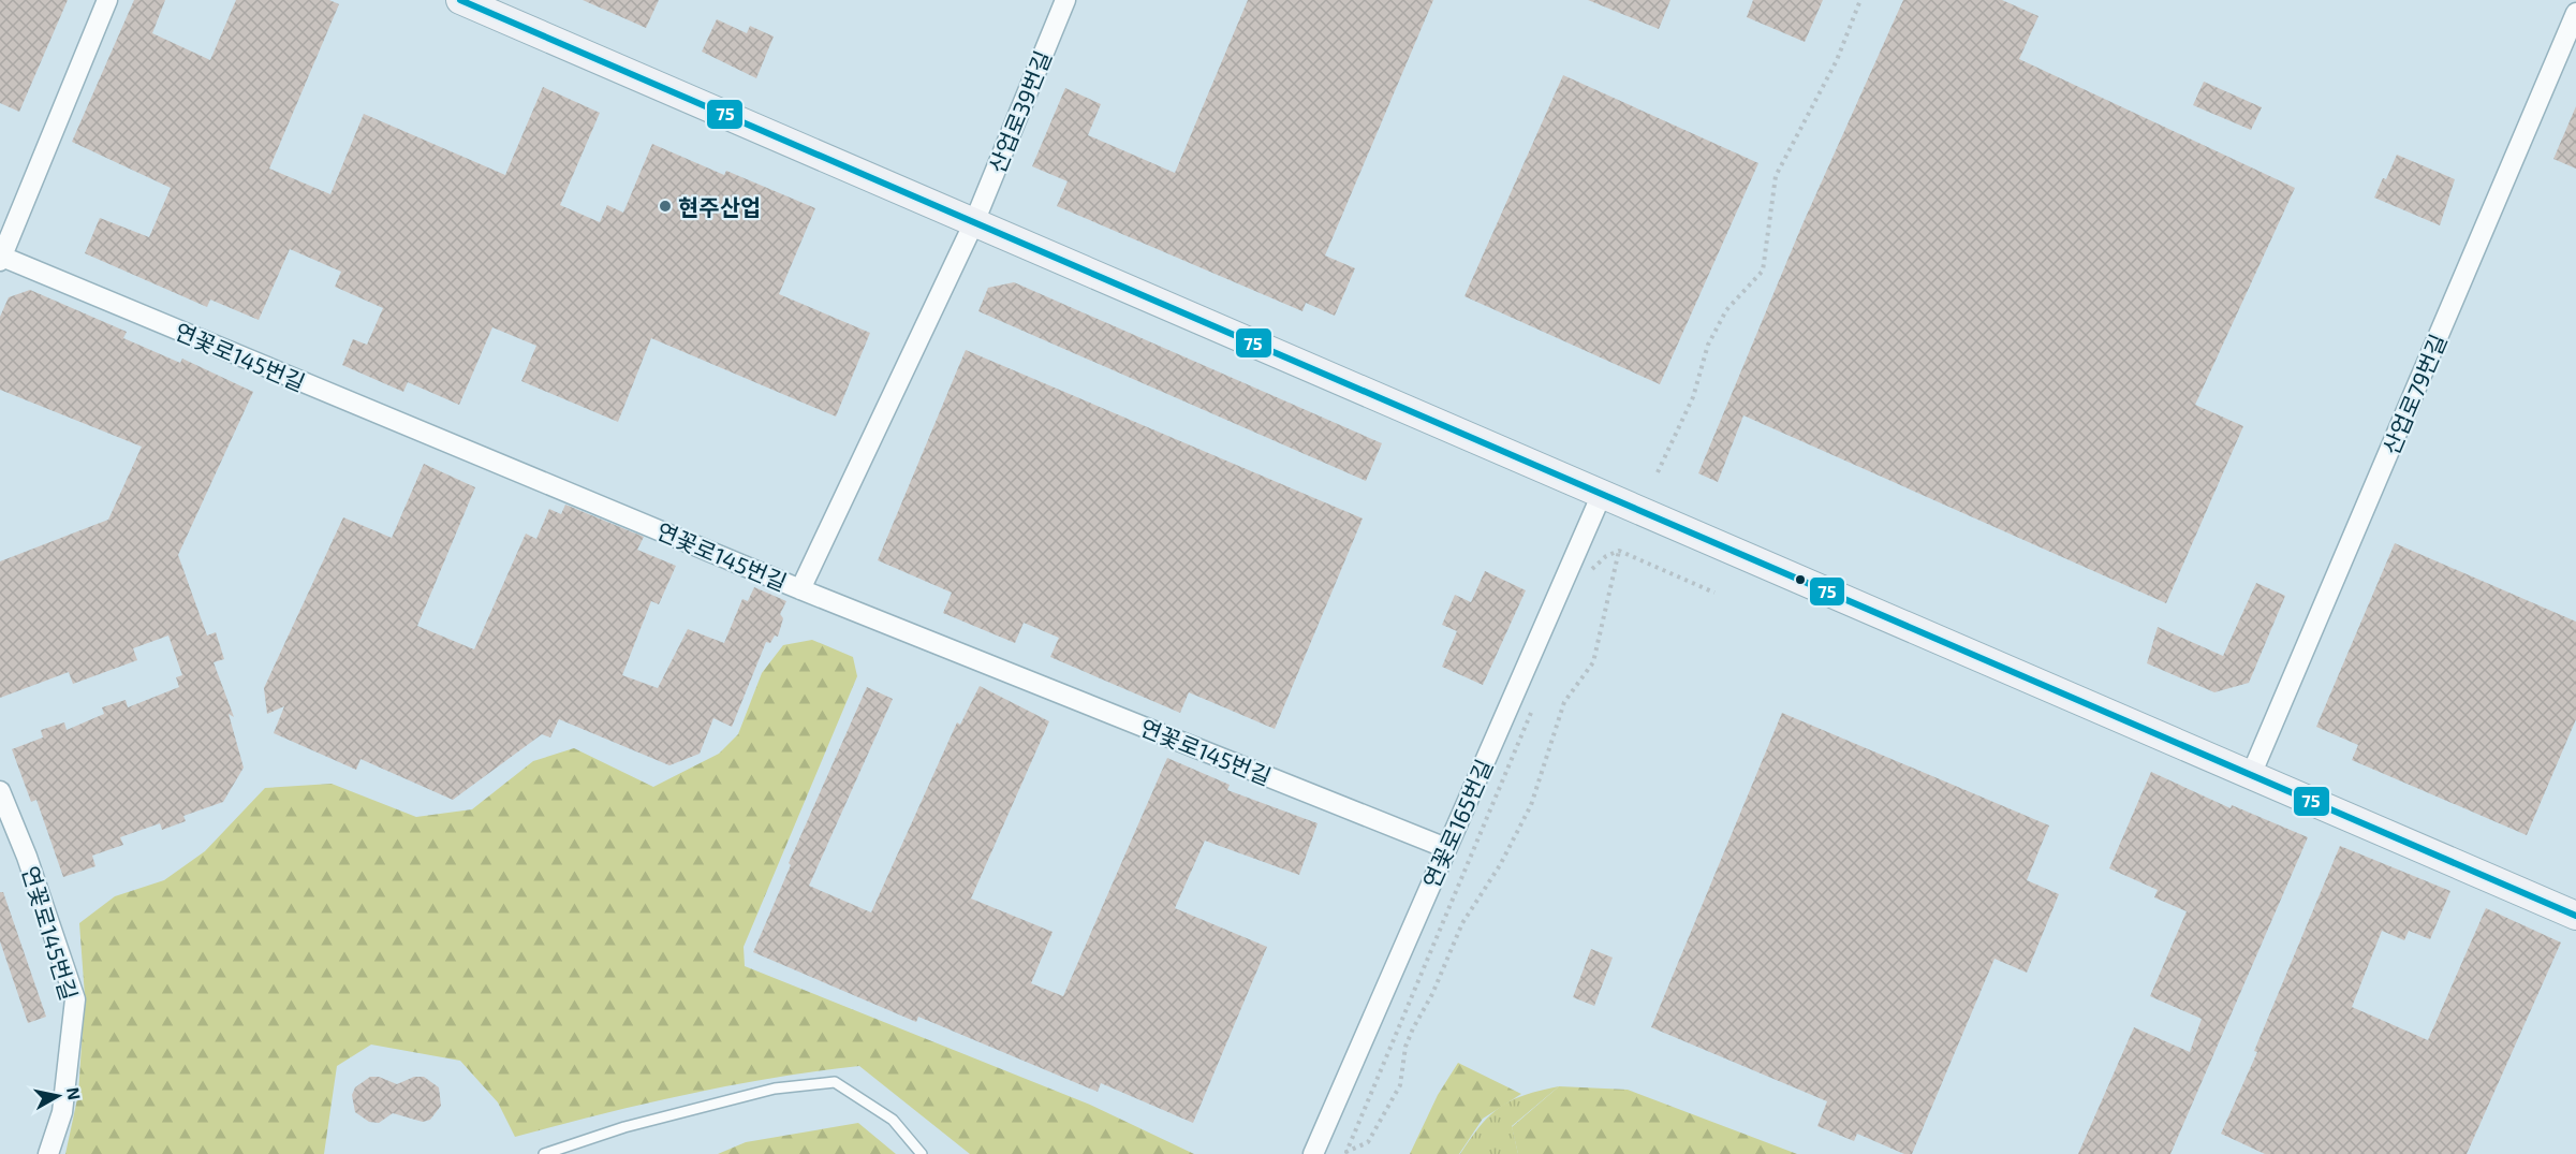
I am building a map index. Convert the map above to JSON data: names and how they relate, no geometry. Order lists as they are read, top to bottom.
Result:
{
  "streets": {
    "street": [
      "산업로39번길",
      "연꽃로145번길",
      "산업로79번길",
      "연꽃로165번길"
    ]
  },
  "crossings": [
    ["산업로39번길", "연꽃로145번길"],
    ["연꽃로145번길", "연꽃로165번길"]
  ],
  "places": ["현주산업"],
  "lines": ["transit line 75"],
  "north": "right"
}
